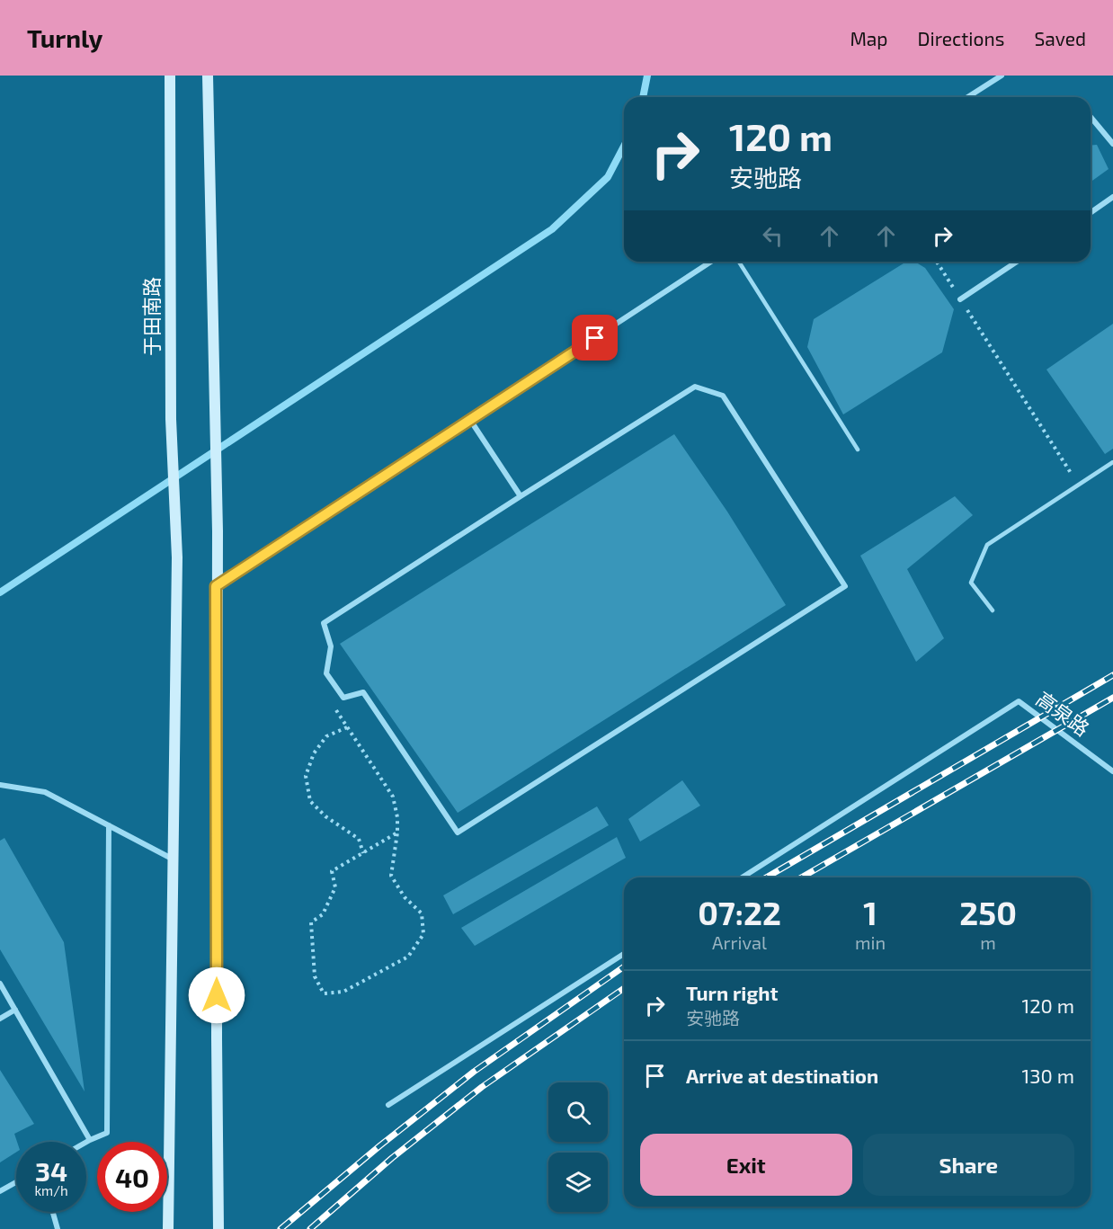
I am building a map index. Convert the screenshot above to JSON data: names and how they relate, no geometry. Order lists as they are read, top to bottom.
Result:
{
  "streets": {
    "street": ["于田南路", "高泉路"]
  },
  "page": {
    "header": "Turnly",
    "nav": ["Map", "Directions", "Saved"],
    "turn": ["120 m", "安驰路"],
    "eta": [
      "07:22",
      "Arrival",
      "1",
      "min",
      "250",
      "m"
    ],
    "list": [
      {
        "name": "Turn right",
        "note": "安驰路",
        "value": "120 m"
      },
      {
        "name": "Arrive at destination",
        "value": "130 m"
      }
    ],
    "buttons": ["Exit", "Share"],
    "speed": "34 km/h",
    "limit": "40"
  }
}
